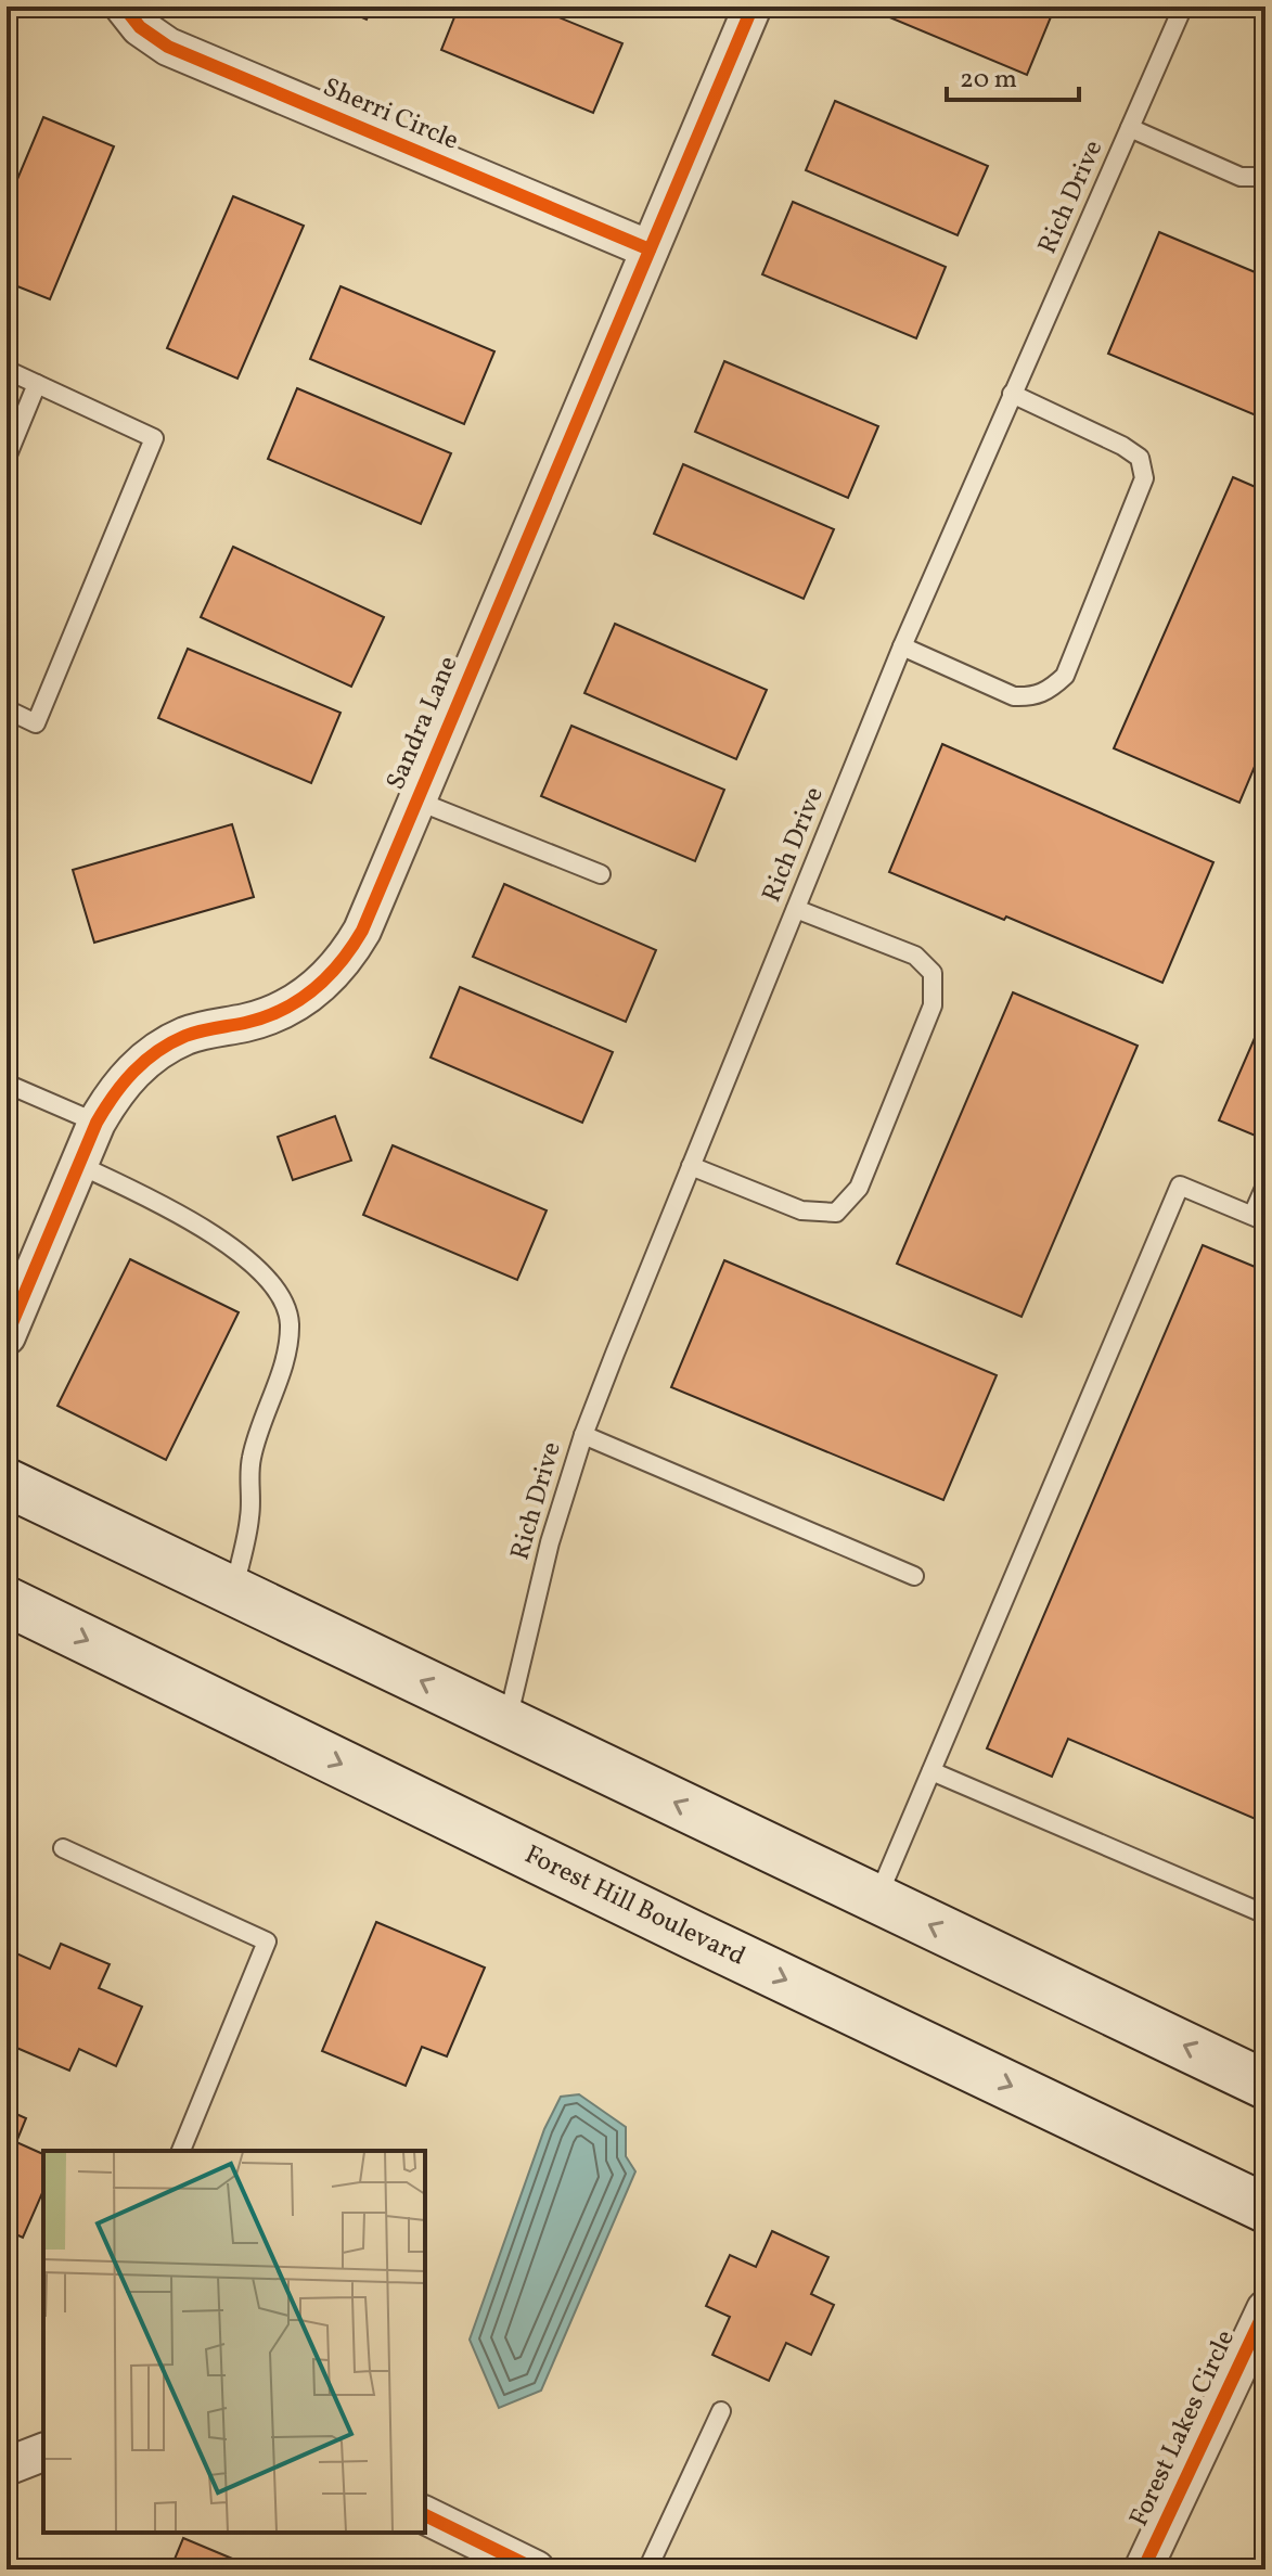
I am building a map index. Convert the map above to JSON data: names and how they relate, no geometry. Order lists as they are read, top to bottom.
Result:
{
  "streets": {
    "main road": ["Forest Hill Boulevard"],
    "street": ["Sherri Circle", "Sandra Lane", "Forest Lakes Circle"],
    "lane": ["Rich Drive"]
  },
  "crossings": [
    ["Sherri Circle", "Sandra Lane"]
  ],
  "scale_bar": "20 m"
}
